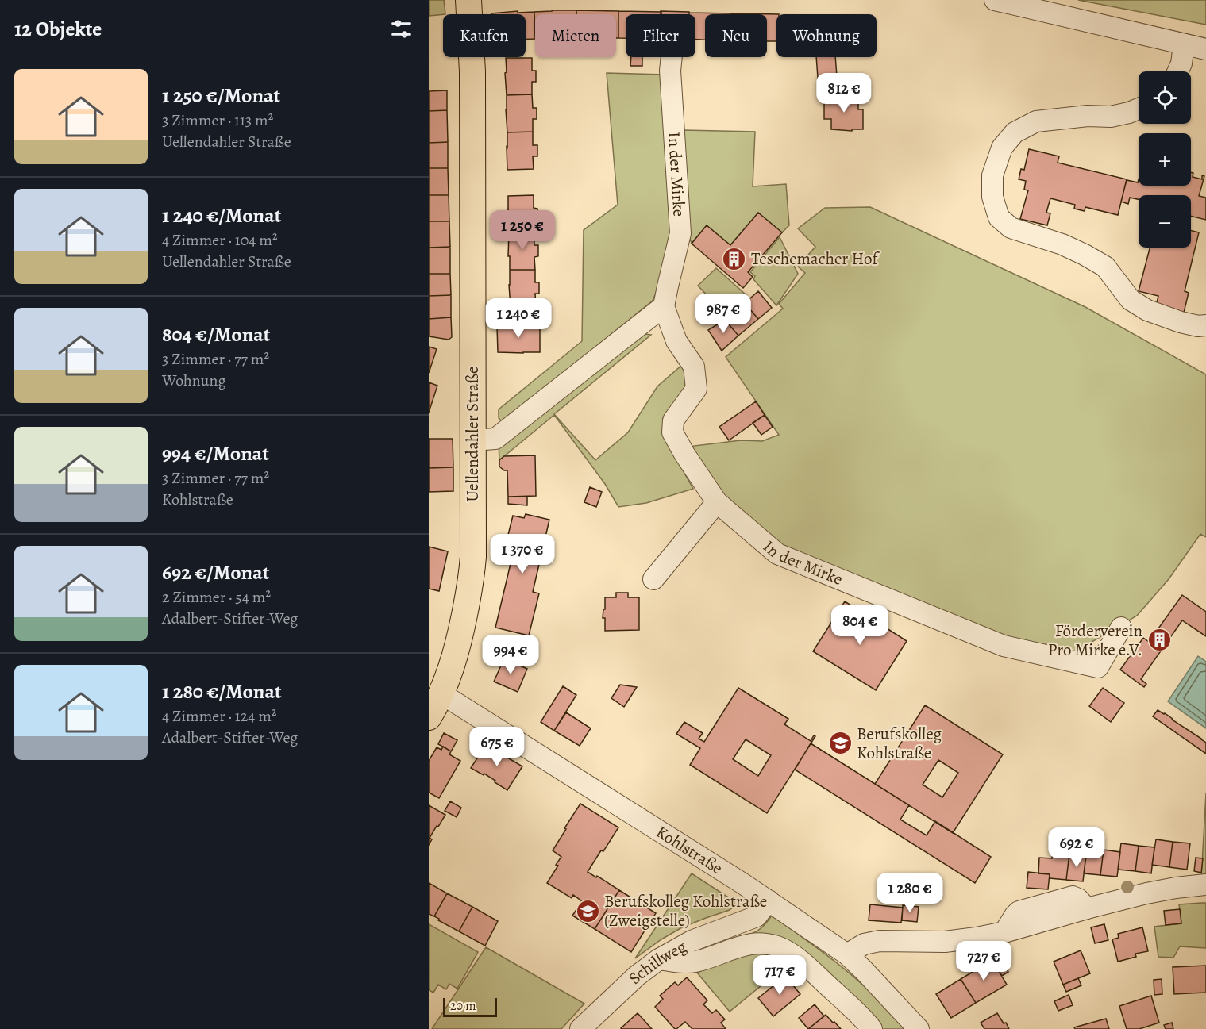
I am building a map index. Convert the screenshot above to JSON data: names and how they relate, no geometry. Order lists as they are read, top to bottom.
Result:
{
  "streets": {
    "main road": ["Uellendahler Straße"],
    "street": ["In der Mirke", "Kohlstraße", "Schillweg"]
  },
  "crossings": [
    ["Uellendahler Straße", "Kohlstraße"],
    ["Kohlstraße", "Schillweg"]
  ],
  "places": {
    "building": ["Teschemacher Hof", "Förderverein Pro Mirke e.V."],
    "school or university": ["Berufskolleg Kohlstraße", "Berufskolleg Kohlstraße (Zweigstelle)"]
  },
  "scale_bar": "20 m",
  "page": {
    "heading": "12 Objekte",
    "chip": [
      "Kaufen",
      "Mieten",
      "Filter",
      "Neu",
      "Wohnung"
    ],
    "list": [
      {
        "name": "1 250 €/Monat",
        "note": "3 Zimmer · 113 m² · Uellendahler Straße"
      },
      {
        "name": "1 240 €/Monat",
        "note": "4 Zimmer · 104 m² · Uellendahler Straße"
      },
      {
        "name": "804 €/Monat",
        "note": "3 Zimmer · 77 m² · Wohnung"
      },
      {
        "name": "994 €/Monat",
        "note": "3 Zimmer · 77 m² · Kohlstraße"
      },
      {
        "name": "692 €/Monat",
        "note": "2 Zimmer · 54 m² · Adalbert-Stifter-Weg"
      },
      {
        "name": "1 280 €/Monat",
        "note": "4 Zimmer · 124 m² · Adalbert-Stifter-Weg"
      }
    ],
    "map_buttons": ["+", "−"],
    "price": [
      "812 €",
      "1 250 €",
      "987 €",
      "1 240 €",
      "1 370 €",
      "804 €",
      "994 €",
      "675 €",
      "692 €",
      "1 280 €",
      "727 €",
      "717 €"
    ],
    "scale": "20 m"
  }
}
